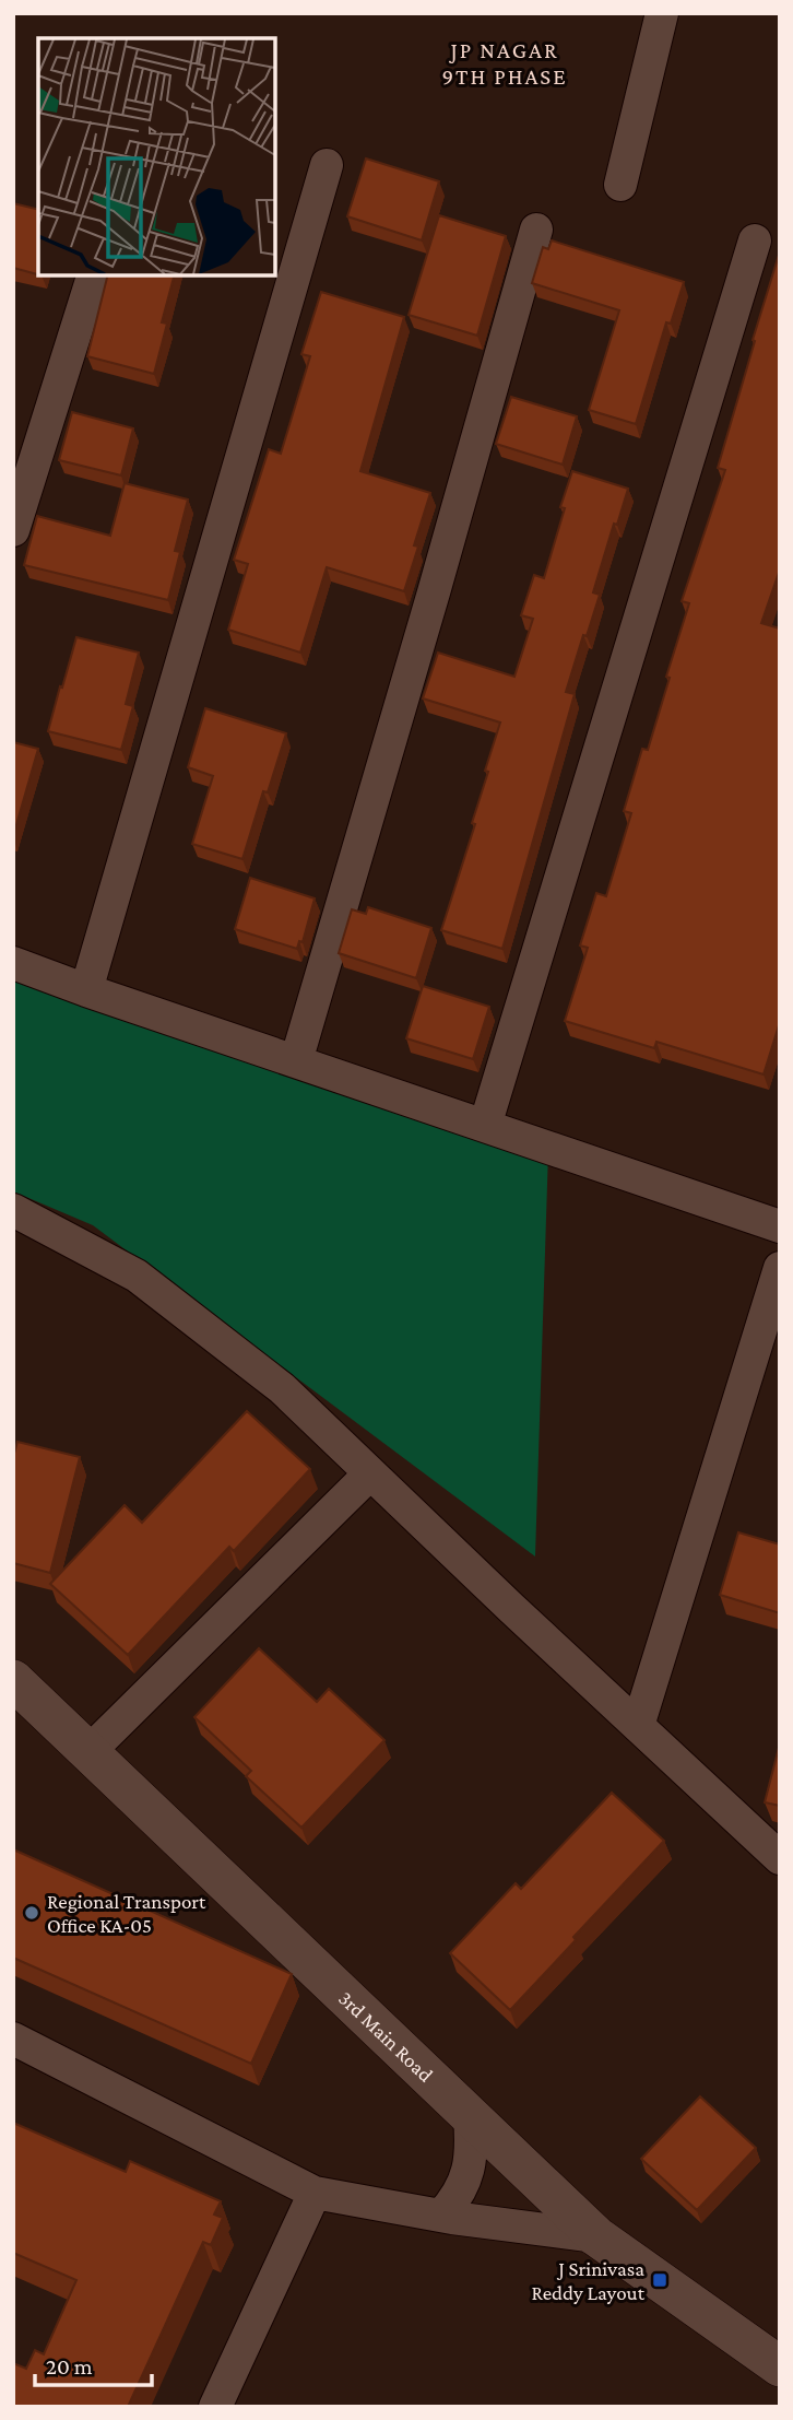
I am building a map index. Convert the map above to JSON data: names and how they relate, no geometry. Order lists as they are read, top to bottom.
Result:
{
  "streets": {
    "street": ["3rd Main Road"]
  },
  "districts": ["JP NAGAR 9TH PHASE"],
  "places": {
    "other": ["Regional Transport Office KA-05"],
    "transit": ["J Srinivasa Reddy Layout"]
  },
  "scale_bar": "20 m"
}
